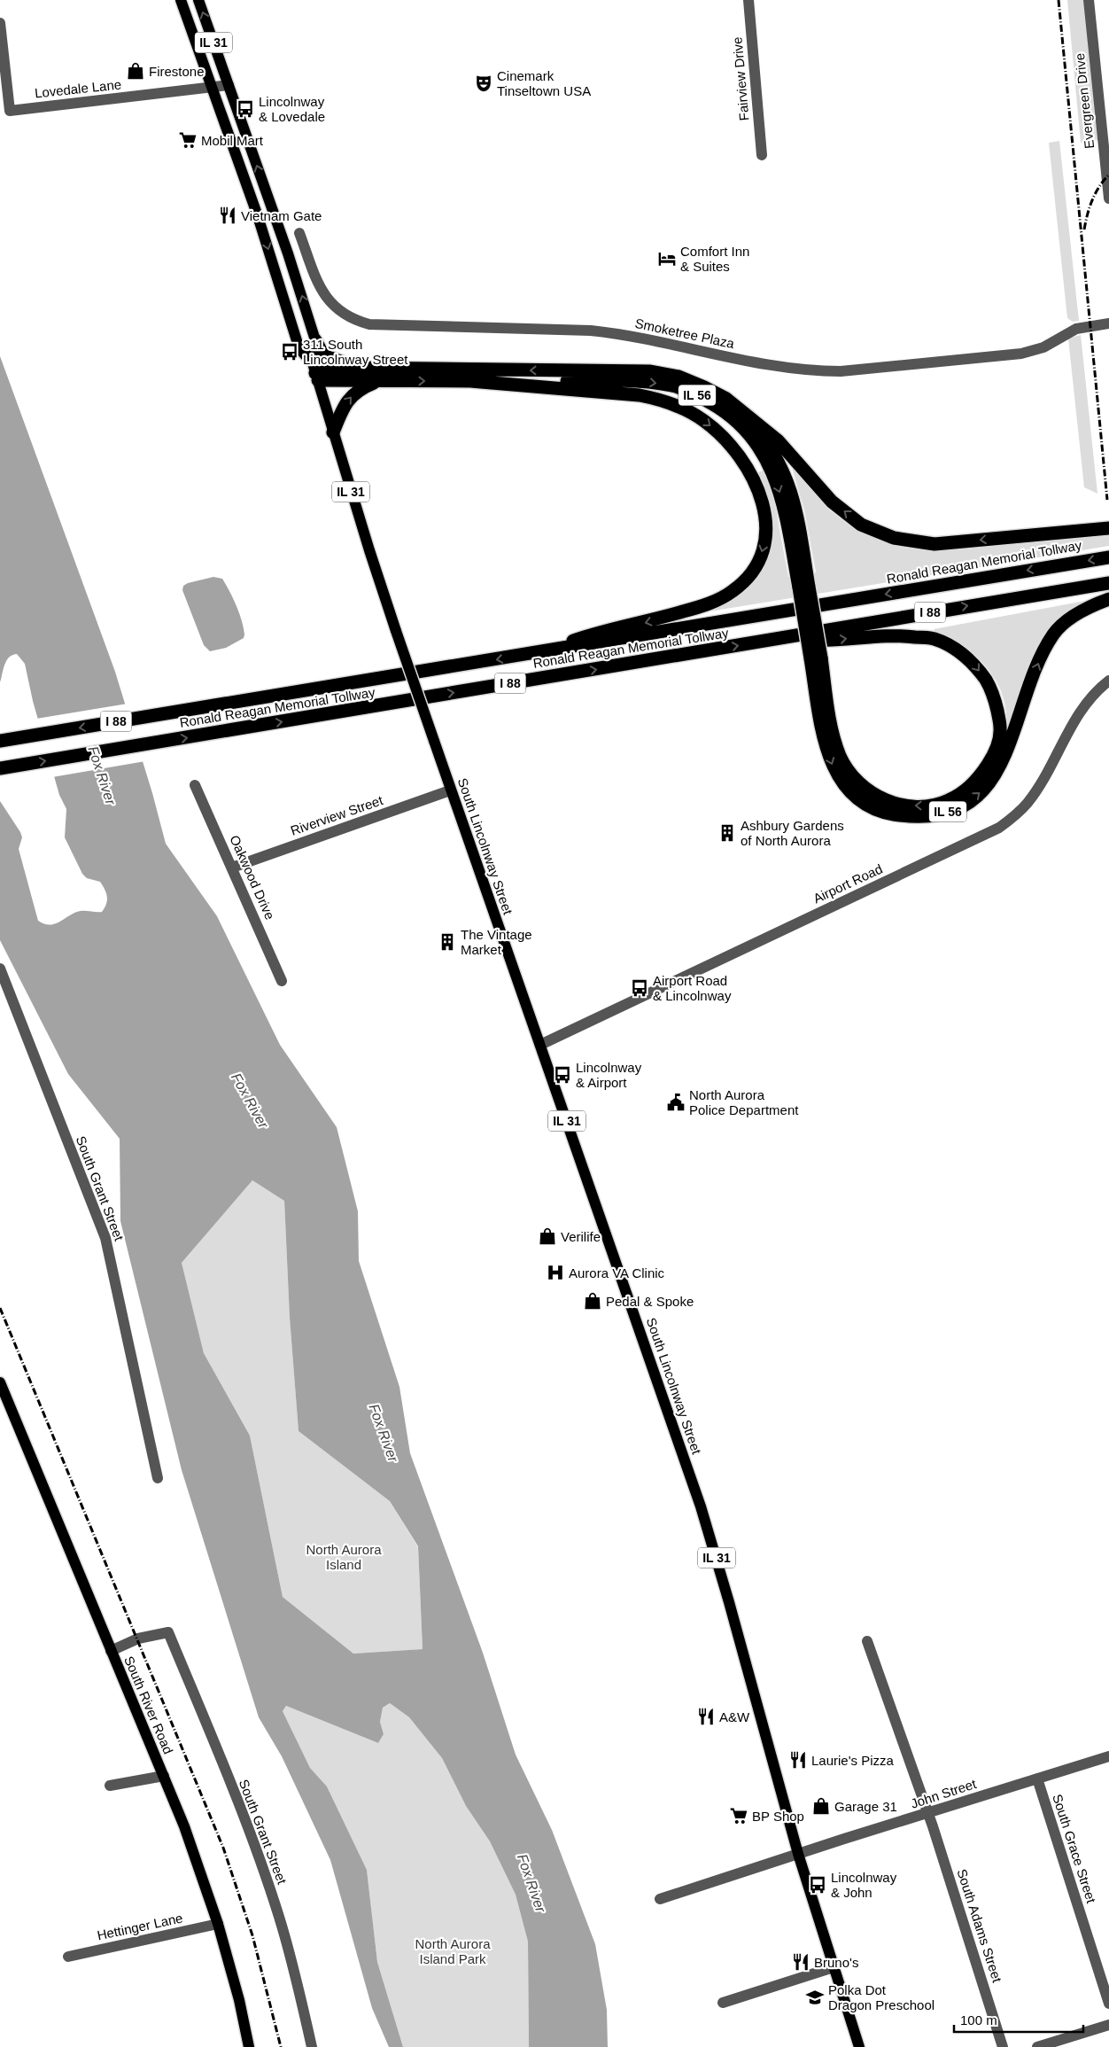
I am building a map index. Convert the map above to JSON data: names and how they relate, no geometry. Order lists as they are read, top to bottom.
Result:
{
  "streets": {
    "highway": ["IL 56", "Ronald Reagan Memorial Tollway", "I 88"],
    "main road": ["IL 31", "South Lincolnway Street", "South River Road"],
    "street": [
      "Fairview Drive",
      "Lovedale Lane",
      "Evergreen Drive",
      "Smoketree Plaza",
      "Riverview Street",
      "Oakwood Drive",
      "Airport Road",
      "South Grant Street",
      "John Street",
      "South Grace Street",
      "South Adams Street",
      "Hettinger Lane"
    ]
  },
  "crossings": [
    ["Lovedale Lane", "South Lincolnway Street"],
    ["IL 56", "South Lincolnway Street"],
    ["Riverview Street", "South Lincolnway Street"],
    ["Riverview Street", "Oakwood Drive"],
    ["South Lincolnway Street", "Airport Road"],
    ["South Lincolnway Street", "John Street"],
    ["South Grant Street", "South River Road"],
    ["South River Road", "Hettinger Lane"],
    ["John Street", "South Grace Street"],
    ["John Street", "South Adams Street"]
  ],
  "water": ["Fox River"],
  "parks": ["North Aurora Island", "North Aurora Island Park"],
  "places": {
    "shop": [
      "Firestone",
      "Verilife",
      "Pedal & Spoke",
      "Garage 31"
    ],
    "theatre": ["Cinemark Tinseltown USA"],
    "bus stop": [
      "Lincolnway & Lovedale",
      "311 South Lincolnway Street",
      "Airport Road & Lincolnway",
      "Lincolnway & Airport",
      "Lincolnway & John"
    ],
    "supermarket": ["Mobil Mart", "BP Shop"],
    "restaurant": [
      "Vietnam Gate",
      "A&W",
      "Laurie's Pizza",
      "Bruno's"
    ],
    "hotel": ["Comfort Inn & Suites"],
    "building": ["Ashbury Gardens of North Aurora", "The Vintage Market"],
    "public building": ["North Aurora Police Department"],
    "hospital": ["Aurora VA Clinic"],
    "school or university": ["Polka Dot Dragon Preschool"]
  },
  "scale_bar": "100 m"
}
